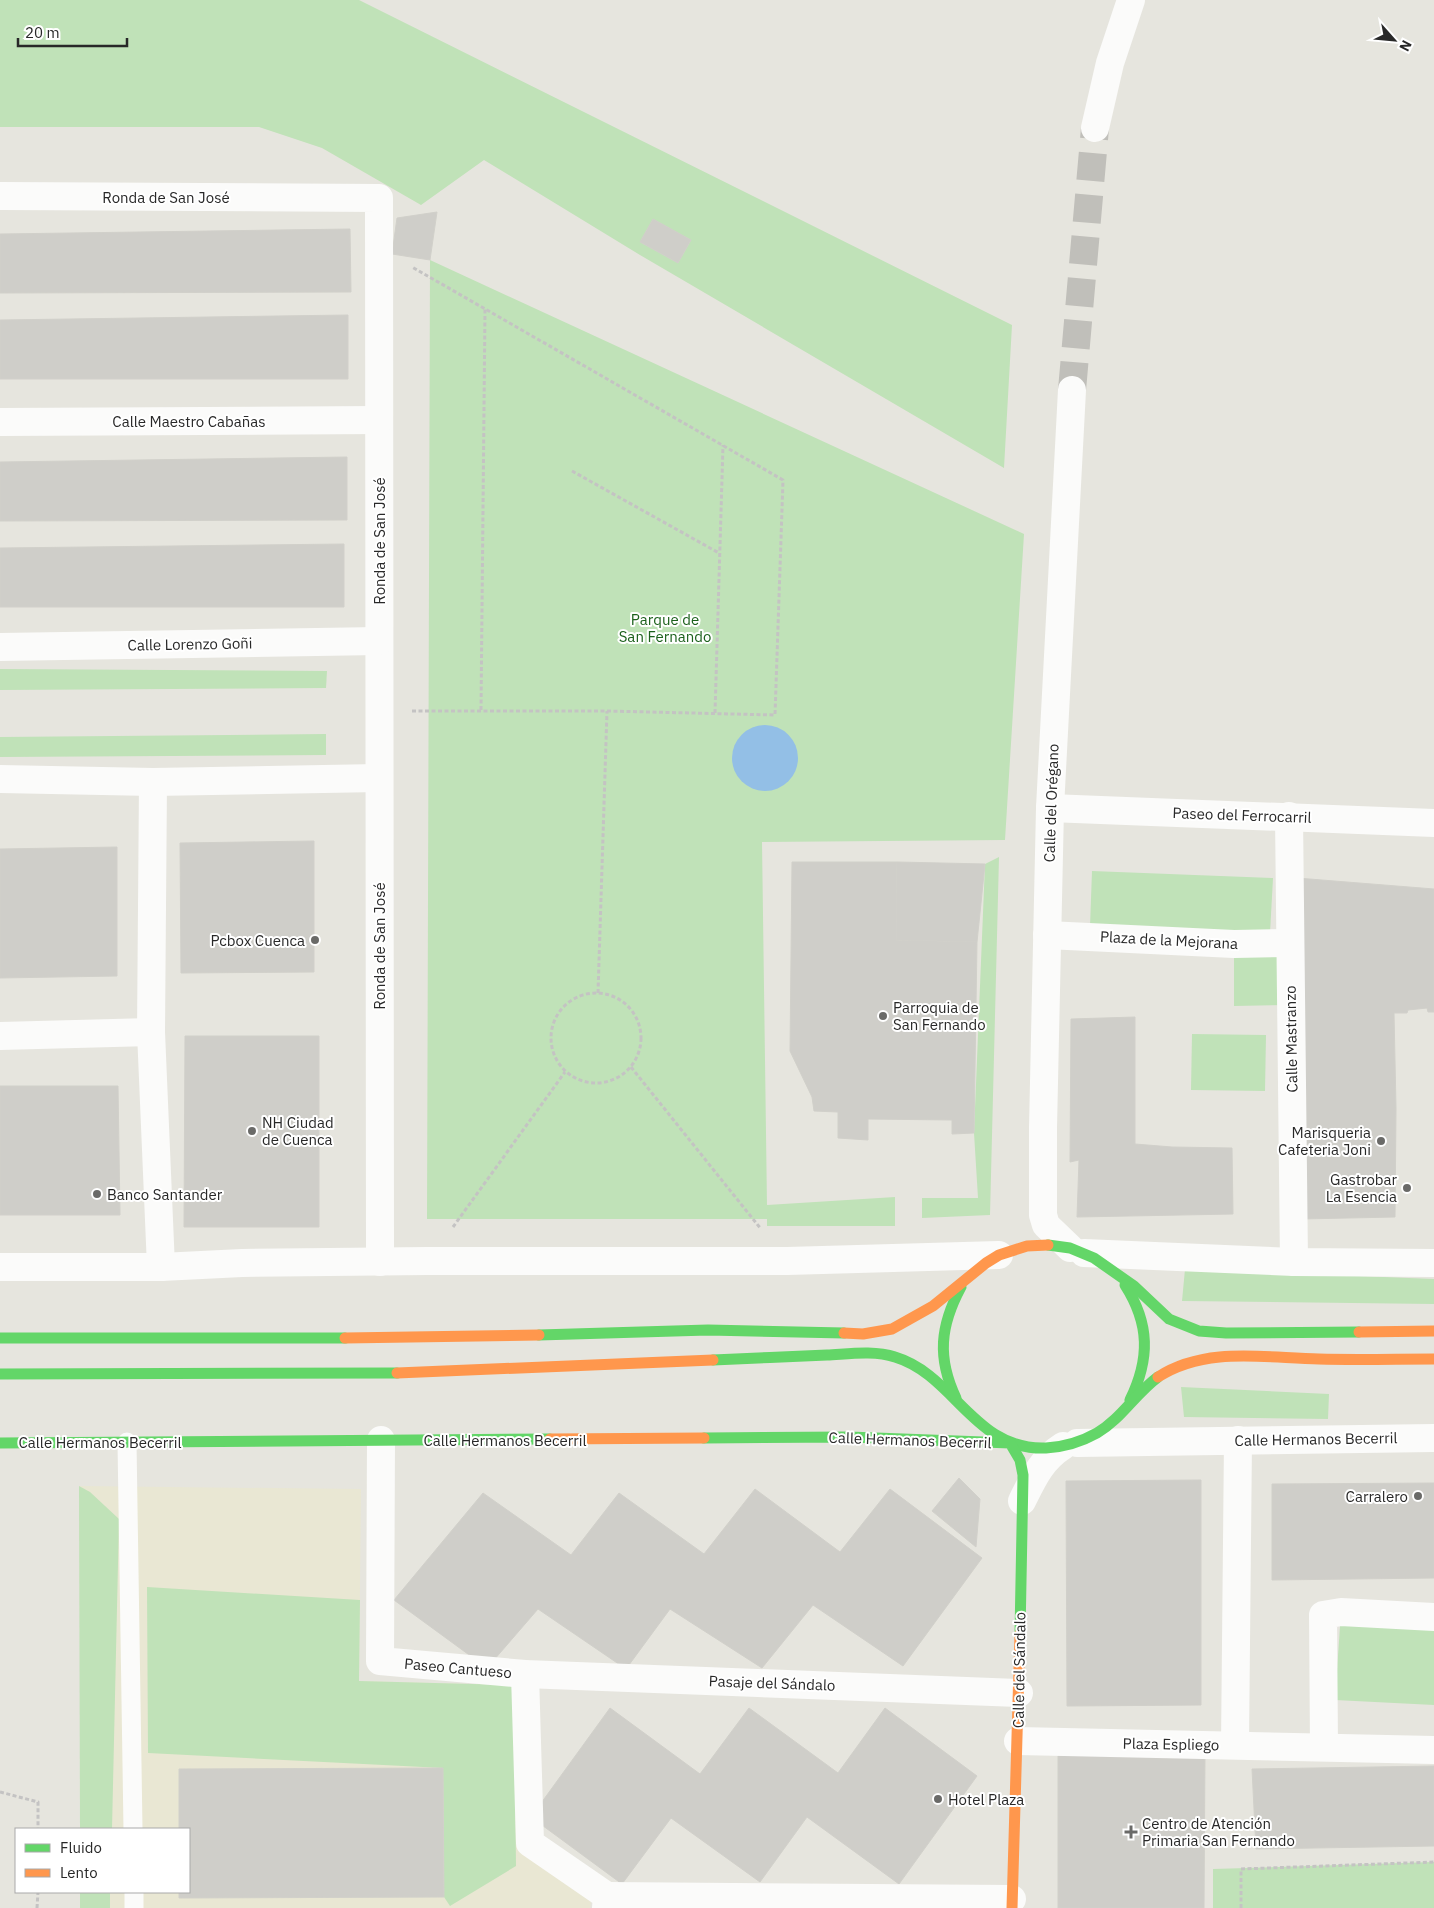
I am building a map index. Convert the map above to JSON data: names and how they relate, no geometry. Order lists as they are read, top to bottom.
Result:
{
  "streets": {
    "main road": ["Calle Hermanos Becerril", "Calle del Sándalo"],
    "street": [
      "Ronda de San José",
      "Calle Maestro Cabañas",
      "Calle Lorenzo Goñi",
      "Calle del Orégano",
      "Paseo del Ferrocarril",
      "Plaza de la Mejorana",
      "Calle Mastranzo",
      "Paseo Cantueso",
      "Pasaje del Sándalo",
      "Plaza Espliego"
    ]
  },
  "crossings": [
    ["Ronda de San José", "Calle Maestro Cabañas"],
    ["Ronda de San José", "Calle Lorenzo Goñi"],
    ["Ronda de San José", "Calle Hermanos Becerril"],
    ["Calle del Orégano", "Paseo del Ferrocarril"],
    ["Calle del Orégano", "Plaza de la Mejorana"],
    ["Paseo del Ferrocarril", "Calle Mastranzo"],
    ["Plaza de la Mejorana", "Calle Mastranzo"],
    ["Calle Mastranzo", "Calle Hermanos Becerril"],
    ["Calle Hermanos Becerril", "Paseo Cantueso"],
    ["Calle Hermanos Becerril", "Calle del Sándalo"],
    ["Paseo Cantueso", "Calle del Sándalo"],
    ["Paseo Cantueso", "Pasaje del Sándalo"],
    ["Calle del Sándalo", "Pasaje del Sándalo"],
    ["Calle del Sándalo", "Plaza Espliego"]
  ],
  "parks": ["Parque de San Fernando"],
  "places": {
    "other": [
      "Pcbox Cuenca",
      "Parroquia de San Fernando",
      "NH Ciudad de Cuenca",
      "Marisqueria Cafeteria Joni",
      "Gastrobar La Esencia",
      "Banco Santander",
      "Carralero",
      "Hotel Plaza"
    ],
    "health": ["Centro de Atención Primaria San Fernando"]
  },
  "legend": ["Fluido", "Lento"],
  "scale_bar": "20 m",
  "north": "bottom right"
}
